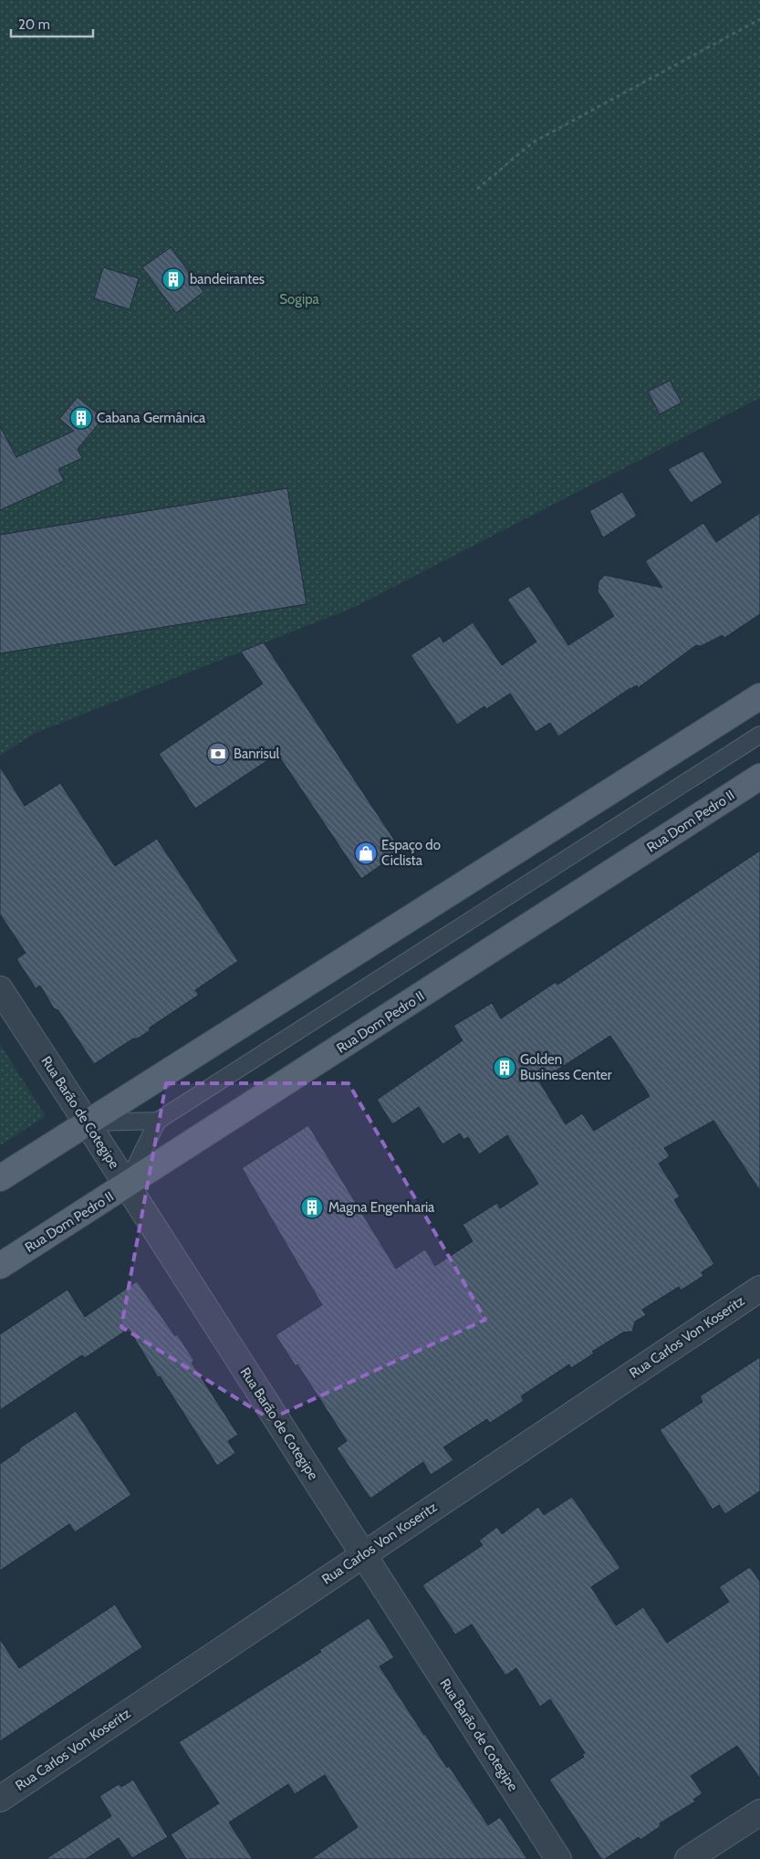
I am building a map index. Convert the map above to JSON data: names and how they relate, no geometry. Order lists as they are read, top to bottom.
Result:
{
  "streets": {
    "main road": ["Rua Dom Pedro II"],
    "street": ["Rua Barão de Cotegipe", "Rua Carlos Von Koseritz"]
  },
  "crossings": [
    ["Rua Dom Pedro II", "Rua Barão de Cotegipe"],
    ["Rua Barão de Cotegipe", "Rua Carlos Von Koseritz"]
  ],
  "parks": ["Sogipa"],
  "places": {
    "building": [
      "bandeirantes",
      "Cabana Germânica",
      "Golden Business Center",
      "Magna Engenharia"
    ],
    "bank": ["Banrisul"],
    "shop": ["Espaço do Ciclista"]
  },
  "scale_bar": "20 m"
}
